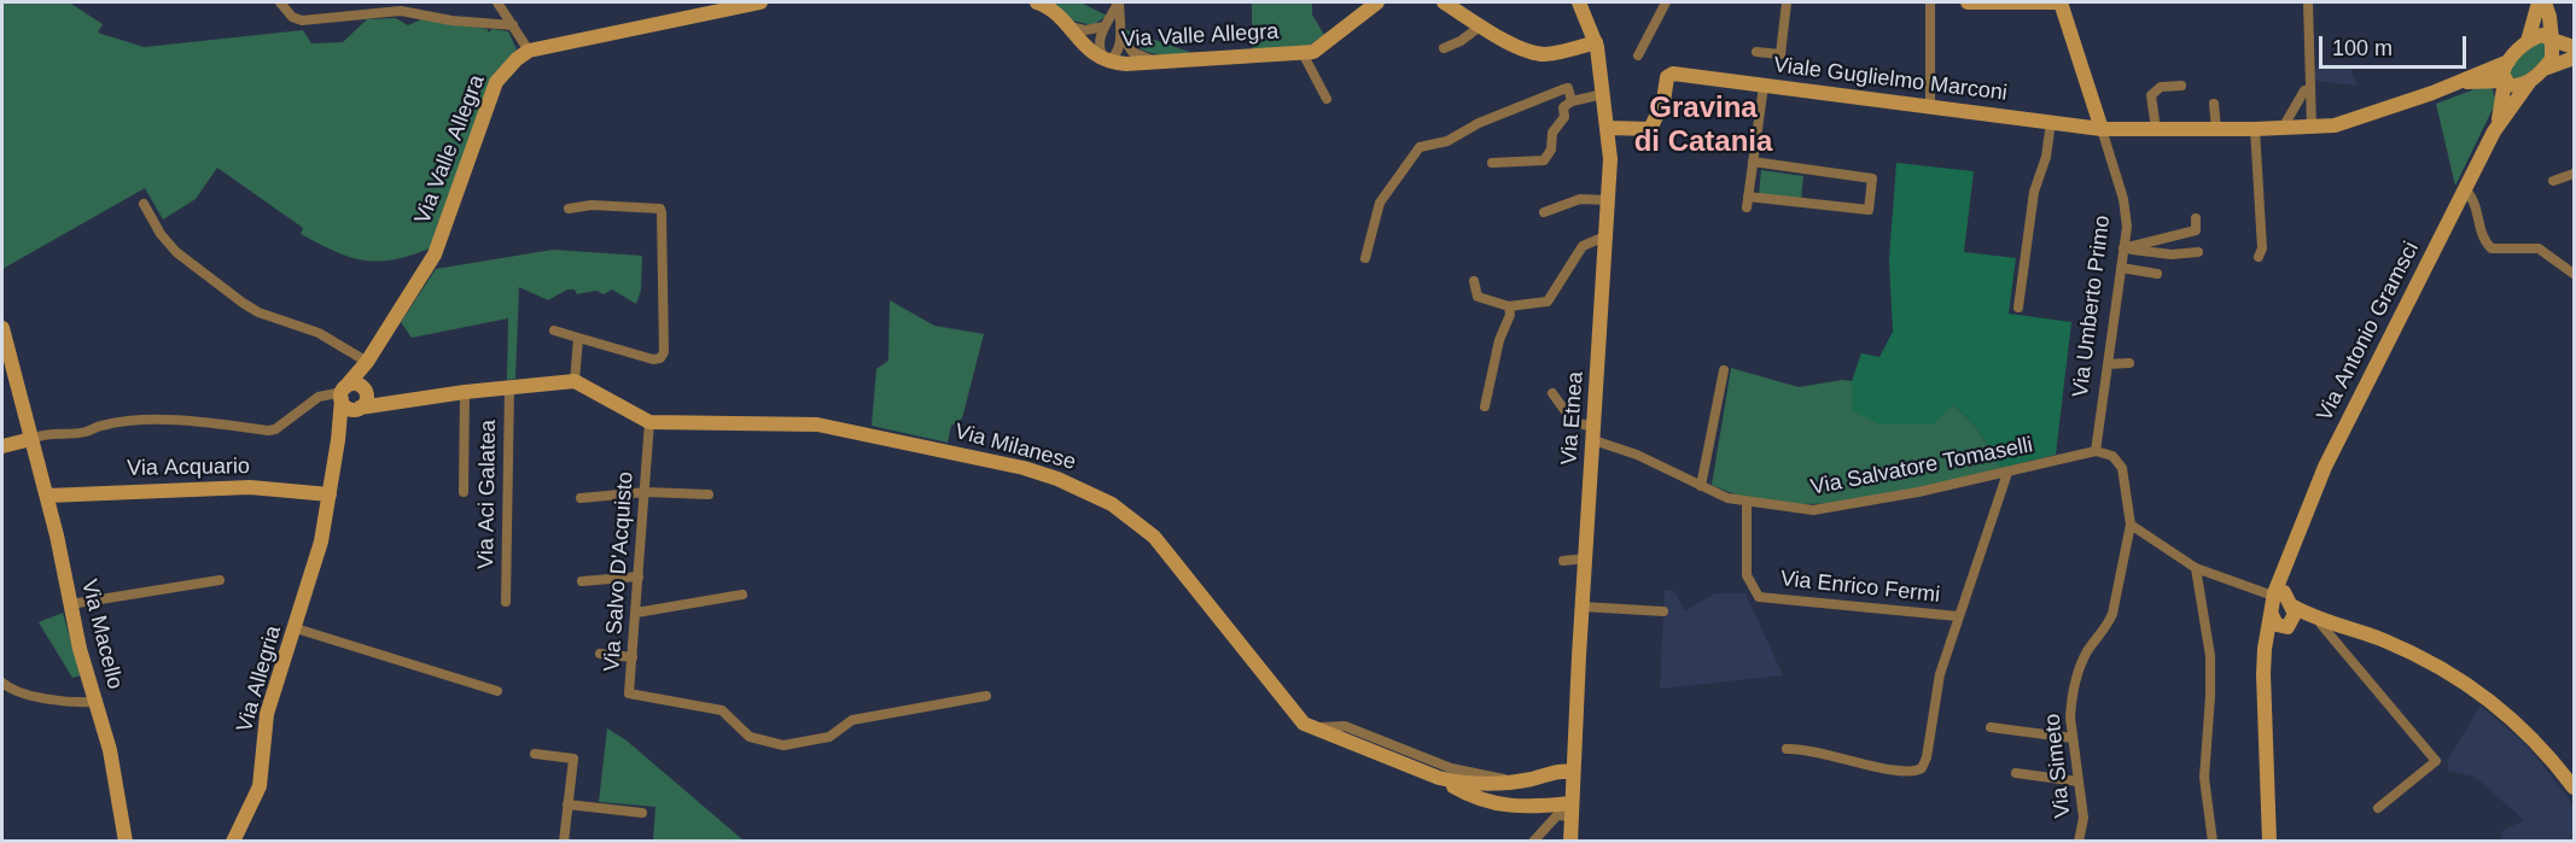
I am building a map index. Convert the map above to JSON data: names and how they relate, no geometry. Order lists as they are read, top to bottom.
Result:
{
  "streets": {
    "main road": [
      "Via Valle Allegra",
      "Viale Guglielmo Marconi",
      "Via Umberto Primo",
      "Via Antonio Gramsci",
      "Via Etnea",
      "Via Milanese",
      "Via Acquario",
      "Via Macello",
      "Via Allegria"
    ],
    "street": [
      "Via Salvatore Tomaselli",
      "Via Aci Galatea",
      "Via Salvo D'Acquisto",
      "Via Enrico Fermi",
      "Via Simeto"
    ]
  },
  "crossings": [
    ["Via Valle Allegra", "Via Allegria"],
    ["Viale Guglielmo Marconi", "Via Umberto Primo"],
    ["Viale Guglielmo Marconi", "Via Etnea"],
    ["Via Umberto Primo", "Via Salvatore Tomaselli"],
    ["Via Umberto Primo", "Via Simeto"],
    ["Via Etnea", "Via Milanese"],
    ["Via Etnea", "Via Salvatore Tomaselli"],
    ["Via Milanese", "Via Salvo D'Acquisto"],
    ["Via Salvatore Tomaselli", "Via Enrico Fermi"],
    ["Via Salvatore Tomaselli", "Via Simeto"],
    ["Via Acquario", "Via Macello"],
    ["Via Acquario", "Via Allegria"]
  ],
  "districts": ["Gravina di Catania"],
  "scale_bar": "100 m"
}
